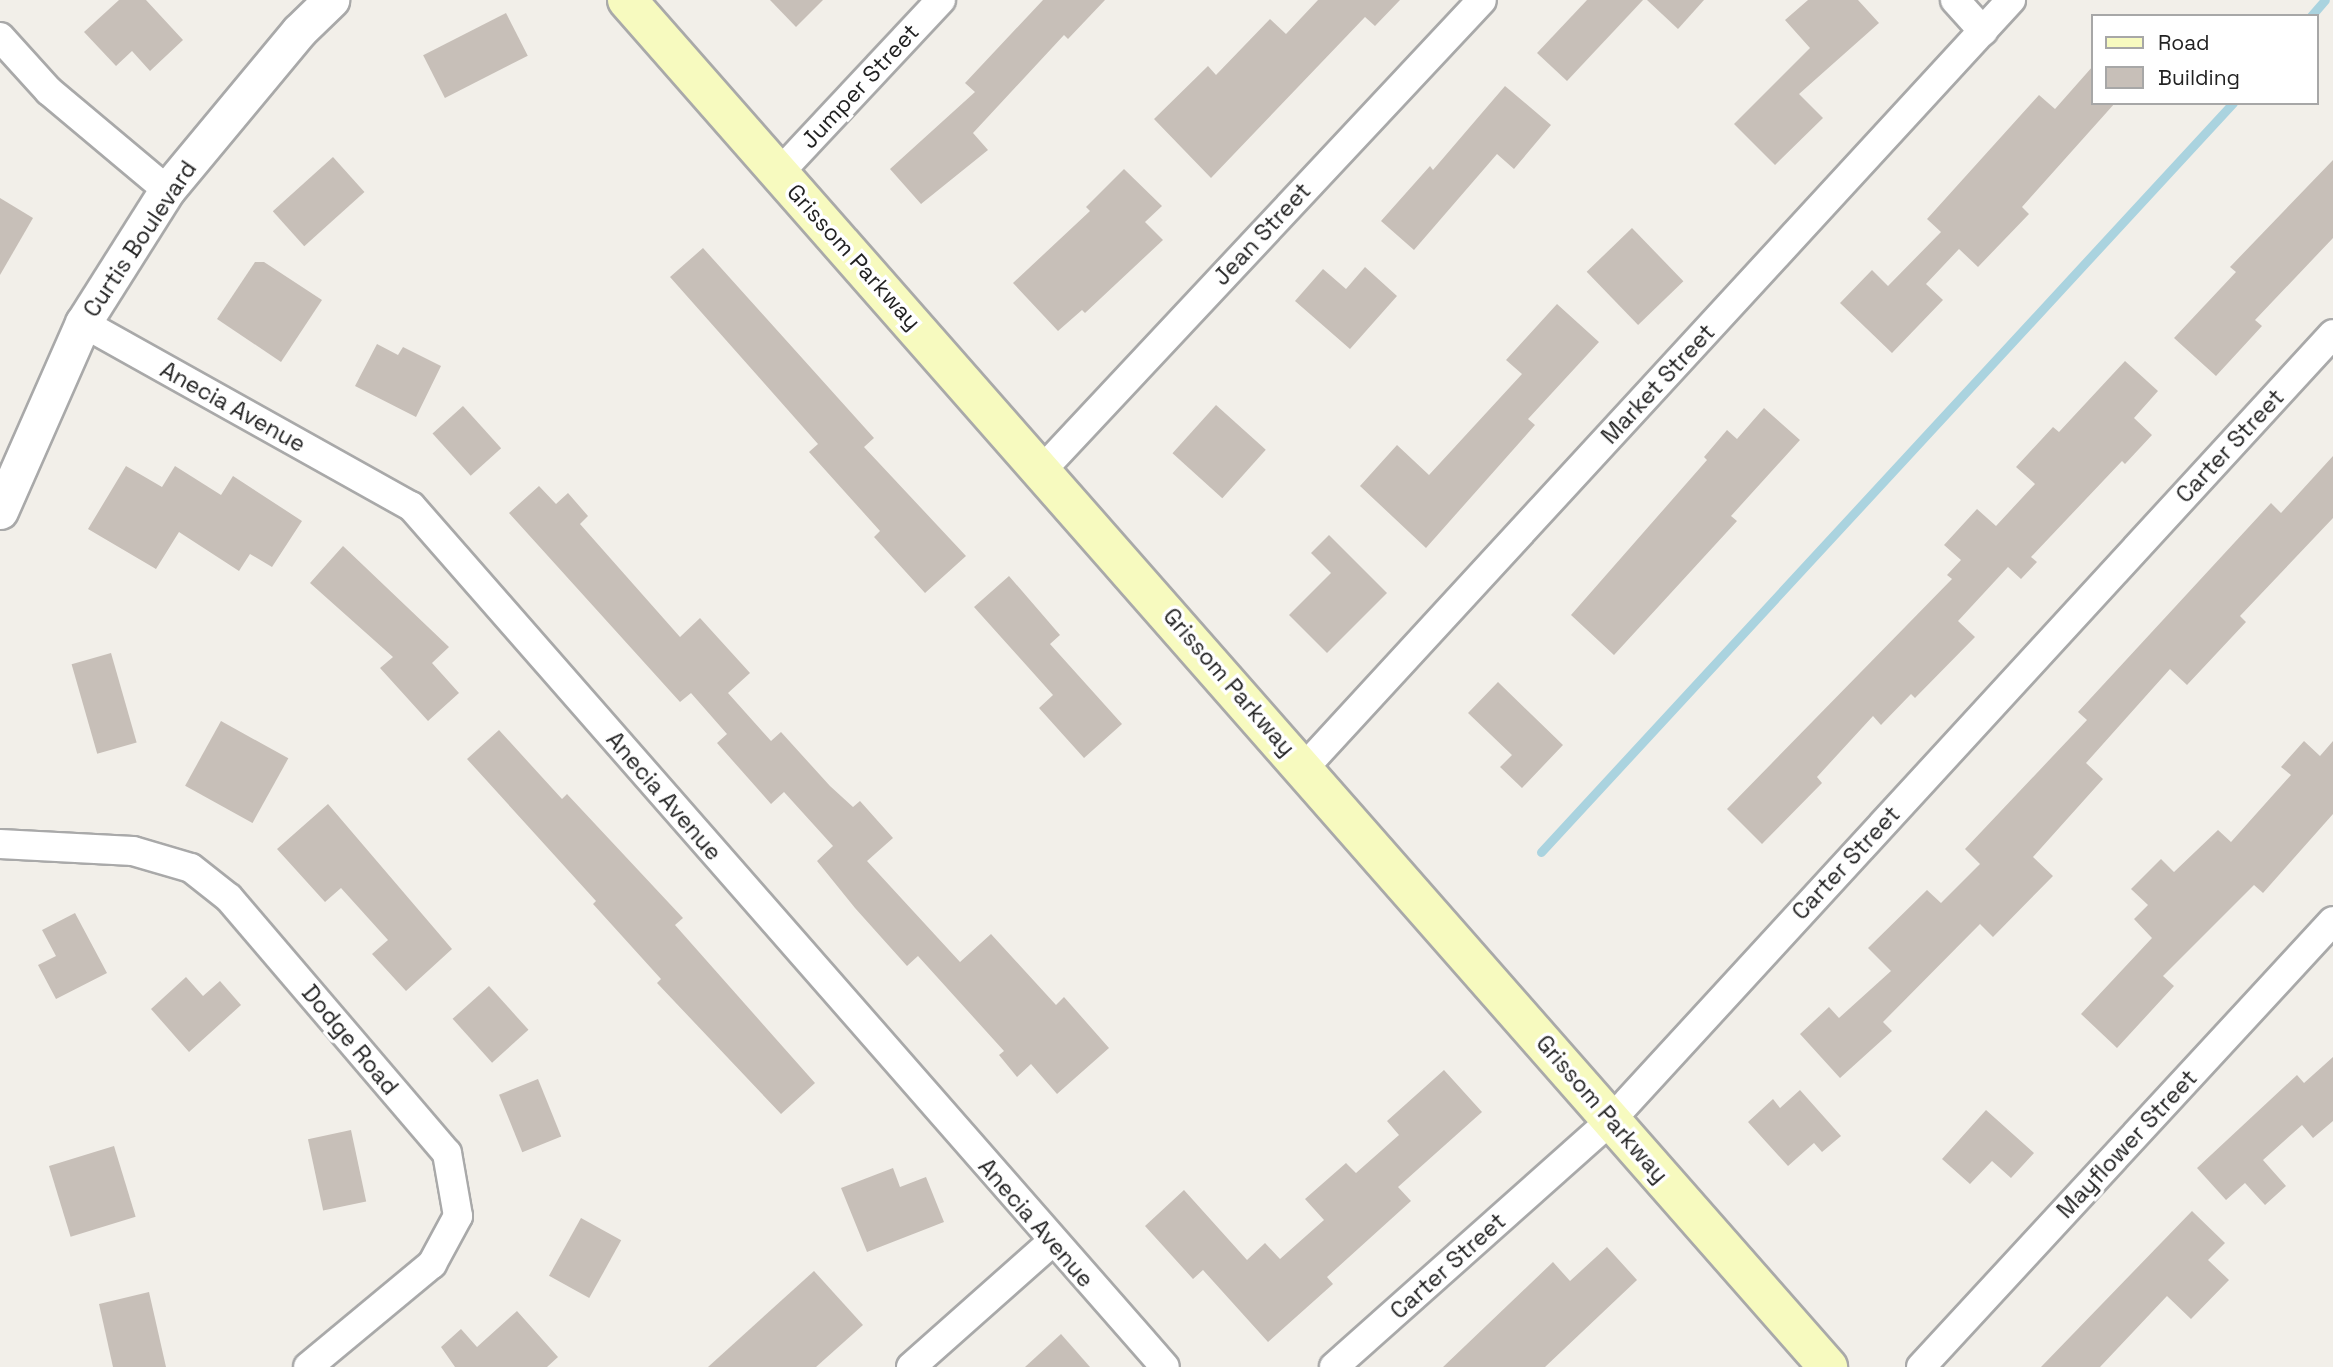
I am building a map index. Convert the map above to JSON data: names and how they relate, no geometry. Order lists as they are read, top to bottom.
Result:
{
  "streets": {
    "main road": ["Grissom Parkway"],
    "street": [
      "Jumper Street",
      "Jean Street",
      "Curtis Boulevard",
      "Market Street",
      "Anecia Avenue",
      "Carter Street",
      "Dodge Road",
      "Mayflower Street"
    ]
  },
  "crossings": [
    ["Jumper Street", "Grissom Parkway"],
    ["Jean Street", "Grissom Parkway"],
    ["Curtis Boulevard", "Anecia Avenue"],
    ["Grissom Parkway", "Market Street"],
    ["Grissom Parkway", "Carter Street"]
  ],
  "legend": ["Road", "Building"]
}
